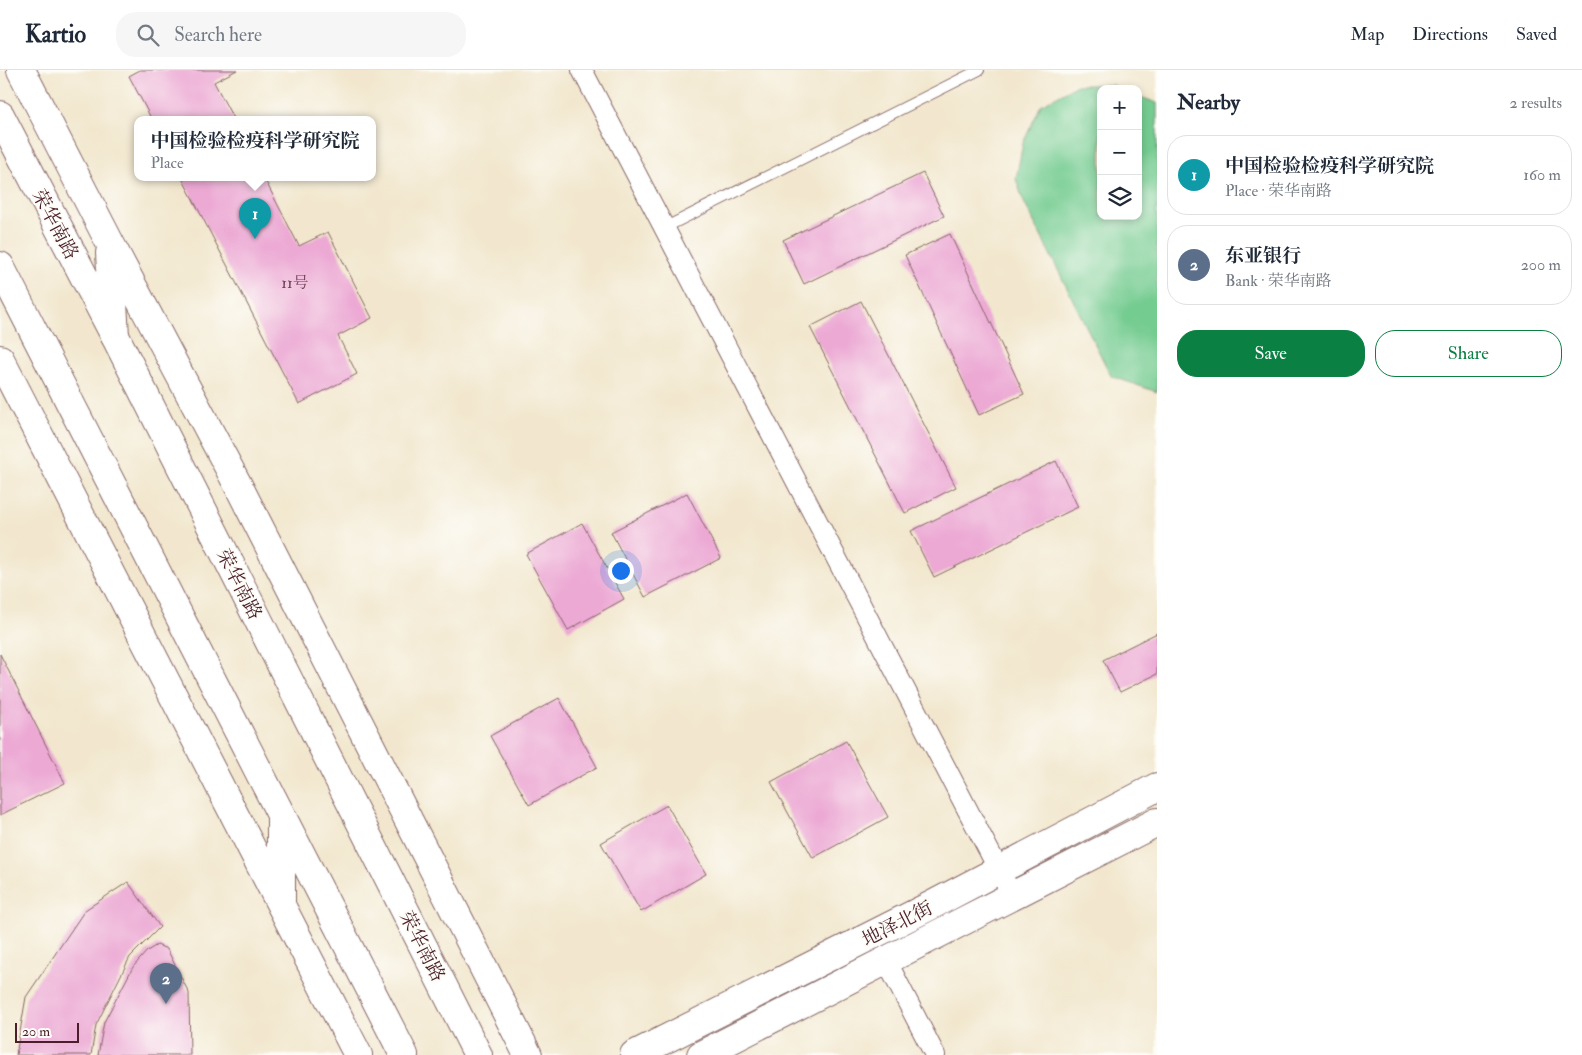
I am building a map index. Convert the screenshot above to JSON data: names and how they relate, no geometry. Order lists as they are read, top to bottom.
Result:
{
  "streets": {
    "street": ["荣华南路", "地泽北街"]
  },
  "house_numbers": ["11号"],
  "scale_bar": "20 m",
  "page": {
    "header": "Kartio",
    "search": "Search here",
    "nav": ["Map", "Directions", "Saved"],
    "heading": ["Nearby", "2 results"],
    "map_buttons": ["+", "−"],
    "popup": ["中国检验检疫科学研究院", "Place"],
    "list": [
      {
        "mark": "1",
        "name": "中国检验检疫科学研究院",
        "note": "Place · 荣华南路",
        "value": "160 m"
      },
      {
        "mark": "2",
        "name": "东亚银行",
        "note": "Bank · 荣华南路",
        "value": "200 m"
      }
    ],
    "pins": ["1", "2"],
    "buttons": ["Save", "Share"],
    "scale": "20 m"
  }
}
